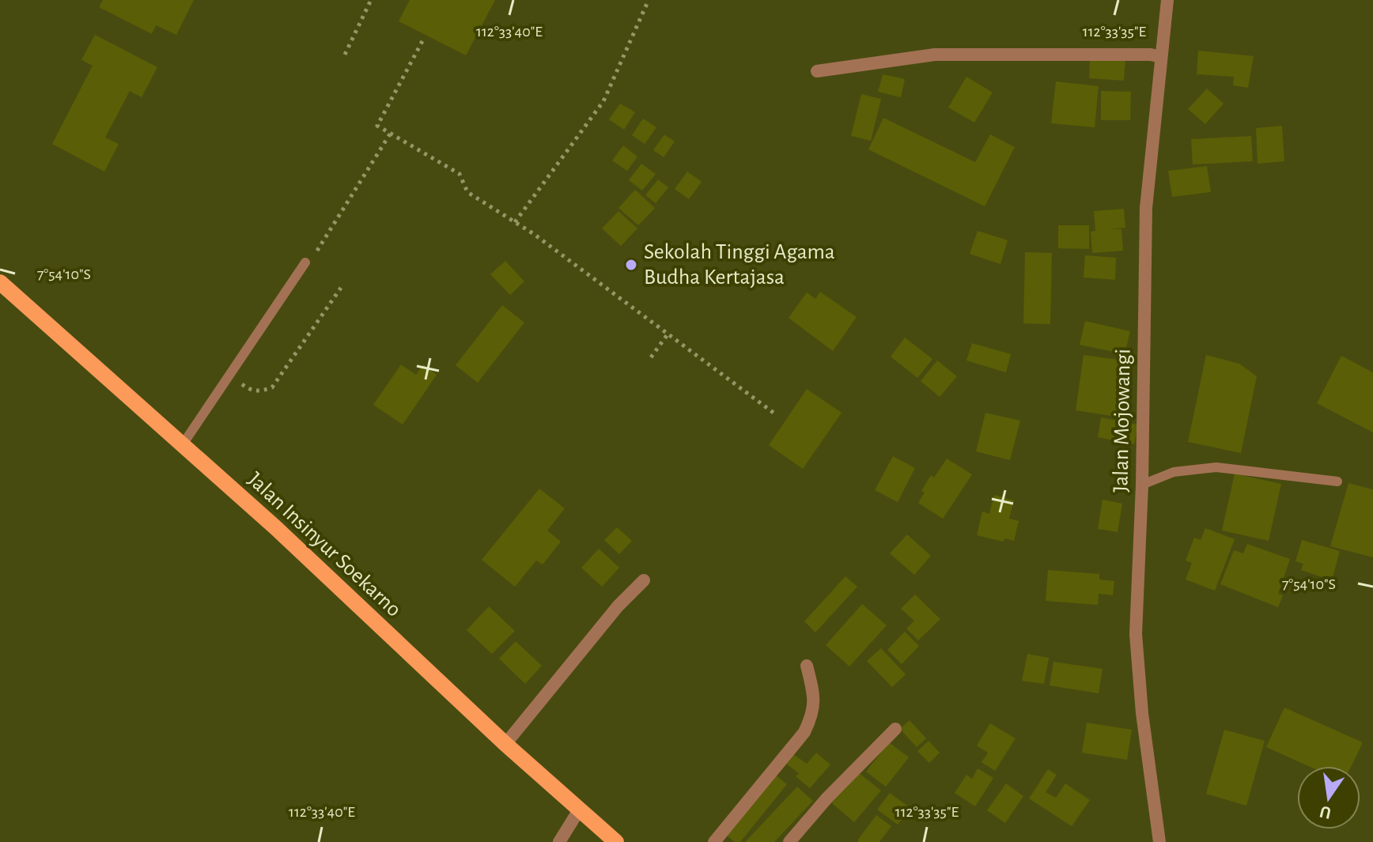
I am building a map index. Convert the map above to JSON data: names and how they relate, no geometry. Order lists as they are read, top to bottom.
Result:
{
  "streets": {
    "main road": ["Jalan Insinyur Soekarno"],
    "street": ["Jalan Mojowangi"]
  },
  "places": ["Sekolah Tinggi Agama Budha Kertajasa"],
  "north": "bottom",
  "coordinates": ["112°33'40\"E", "112°33'35\"E", "7°54'10\"S"]
}
